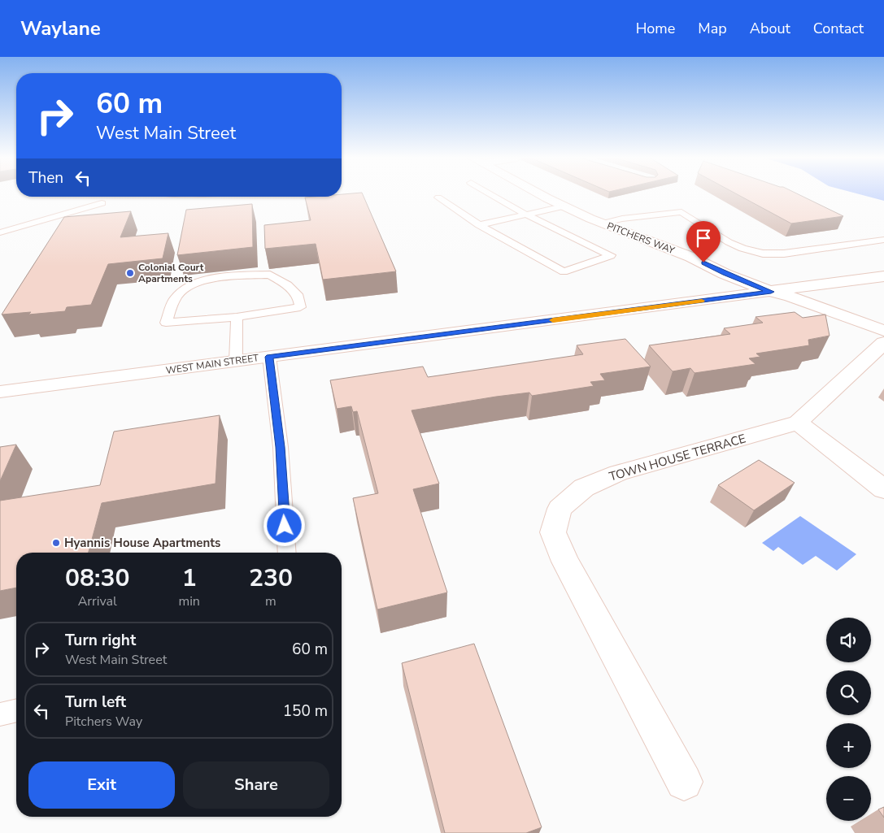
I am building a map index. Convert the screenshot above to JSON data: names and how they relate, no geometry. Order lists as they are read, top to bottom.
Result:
{
  "streets": {
    "main road": ["PITCHERS WAY", "WEST MAIN STREET", "TOWN HOUSE TERRACE"]
  },
  "crossings": [
    ["PITCHERS WAY", "WEST MAIN STREET"]
  ],
  "places": ["Colonial Court Apartments", "Hyannis House Apartments"],
  "page": {
    "header": "Waylane",
    "nav": [
      "Home",
      "Map",
      "About",
      "Contact"
    ],
    "turn": ["60 m", "West Main Street"],
    "then": "Then",
    "eta": [
      "08:30",
      "Arrival",
      "1",
      "min",
      "230",
      "m"
    ],
    "map_buttons": ["+", "−"],
    "list": [
      {
        "name": "Turn right",
        "note": "West Main Street",
        "value": "60 m"
      },
      {
        "name": "Turn left",
        "note": "Pitchers Way",
        "value": "150 m"
      }
    ],
    "buttons": ["Exit", "Share"]
  }
}
